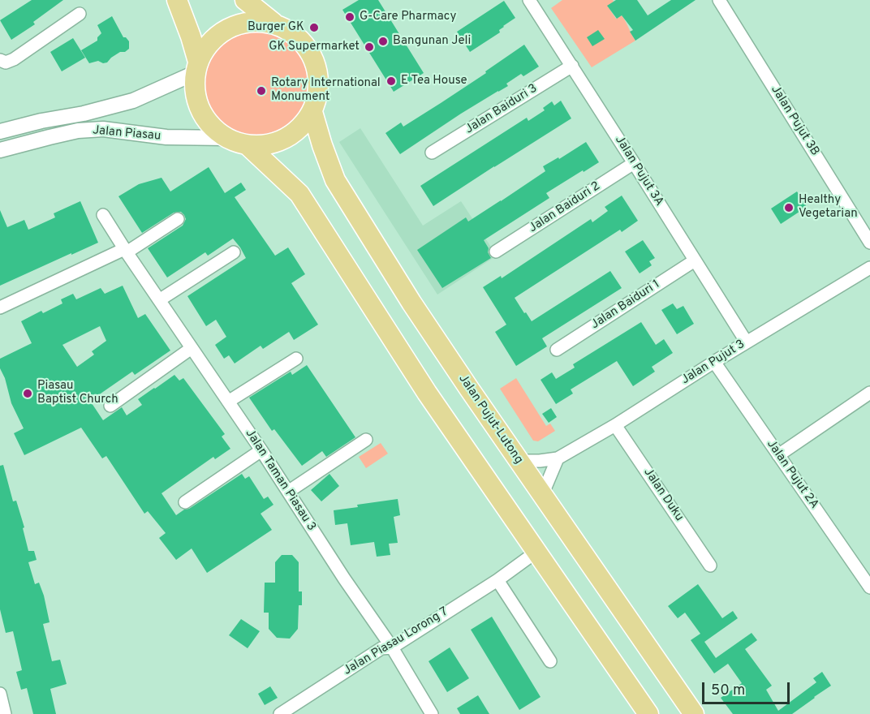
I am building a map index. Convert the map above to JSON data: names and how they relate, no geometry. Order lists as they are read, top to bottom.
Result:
{
  "streets": {
    "highway": ["Jalan Pujut-Lutong"],
    "street": [
      "Jalan Baiduri 3",
      "Jalan Pujut 3B",
      "Jalan Piasau",
      "Jalan Pujut 3A",
      "Jalan Baiduri 2",
      "Jalan Baiduri 1",
      "Jalan Pujut 3",
      "Jalan Pujut 2A",
      "Jalan Taman Piasau 3",
      "Jalan Duku",
      "Jalan Piasau Lorong 7"
    ]
  },
  "crossings": [
    ["Jalan Baiduri 3", "Jalan Pujut 3A"],
    ["Jalan Piasau", "Jalan Pujut-Lutong"],
    ["Jalan Pujut 3A", "Jalan Baiduri 2"],
    ["Jalan Pujut 3A", "Jalan Baiduri 1"],
    ["Jalan Pujut 3A", "Jalan Pujut 3"],
    ["Jalan Pujut 3", "Jalan Pujut-Lutong"],
    ["Jalan Pujut 3", "Jalan Pujut 2A"],
    ["Jalan Pujut 3", "Jalan Duku"],
    ["Jalan Taman Piasau 3", "Jalan Piasau Lorong 7"]
  ],
  "places": [
    "G-Care Pharmacy",
    "Burger GK",
    "Bangunan Jeli",
    "GK Supermarket",
    "E Tea House",
    "Rotary International Monument",
    "Healthy Vegetarian",
    "Piasau Baptist Church"
  ],
  "scale_bar": "50 m"
}
